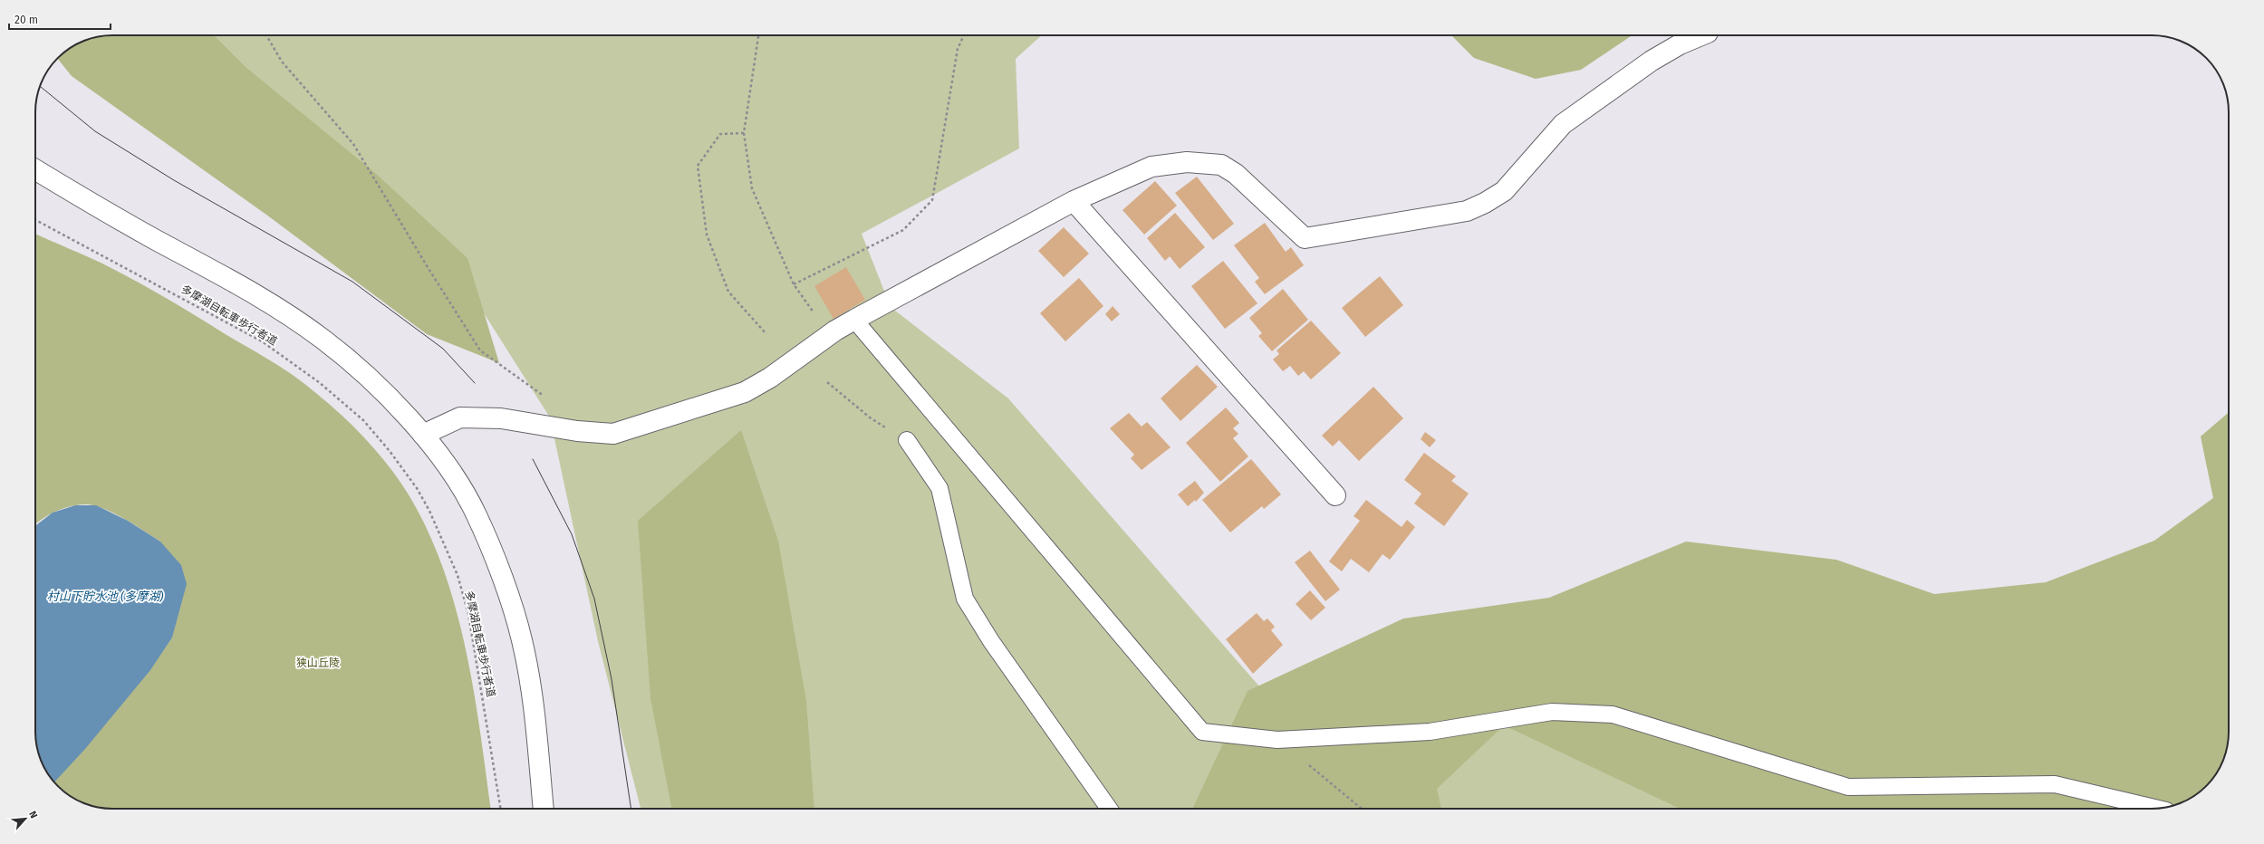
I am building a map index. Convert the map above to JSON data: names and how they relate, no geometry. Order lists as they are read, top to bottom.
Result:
{
  "streets": {
    "path": ["多摩湖自転車歩行者道"]
  },
  "water": ["村山下貯水池 (多摩湖)"],
  "parks": ["狭山丘陵"],
  "scale_bar": "20 m",
  "north": "top right"
}
